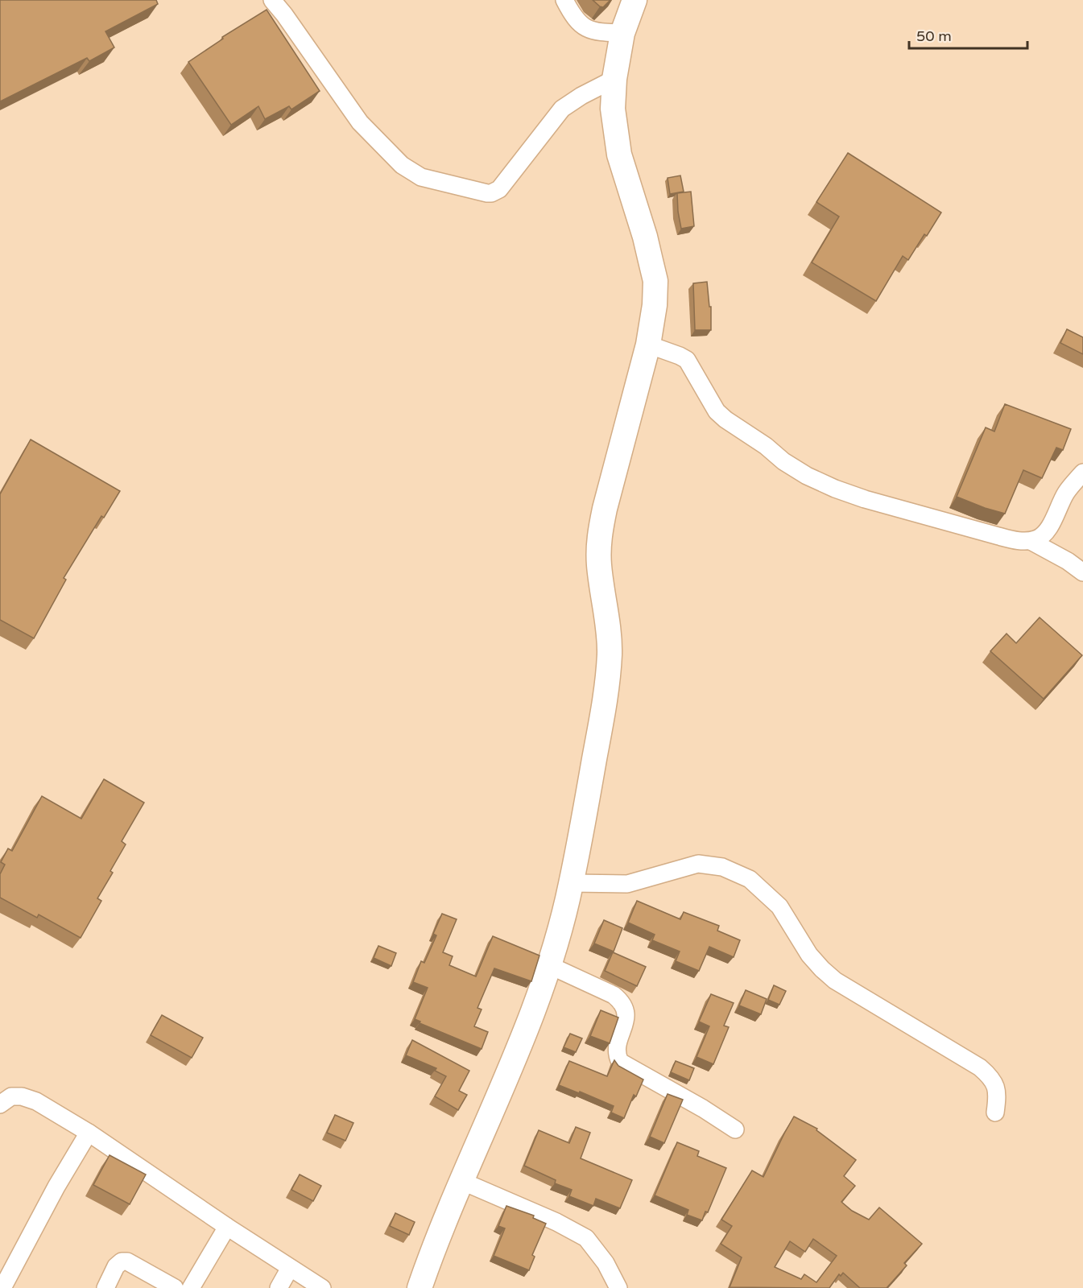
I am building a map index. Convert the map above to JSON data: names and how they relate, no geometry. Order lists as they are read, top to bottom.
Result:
{
  "scale_bar": "50 m"
}
